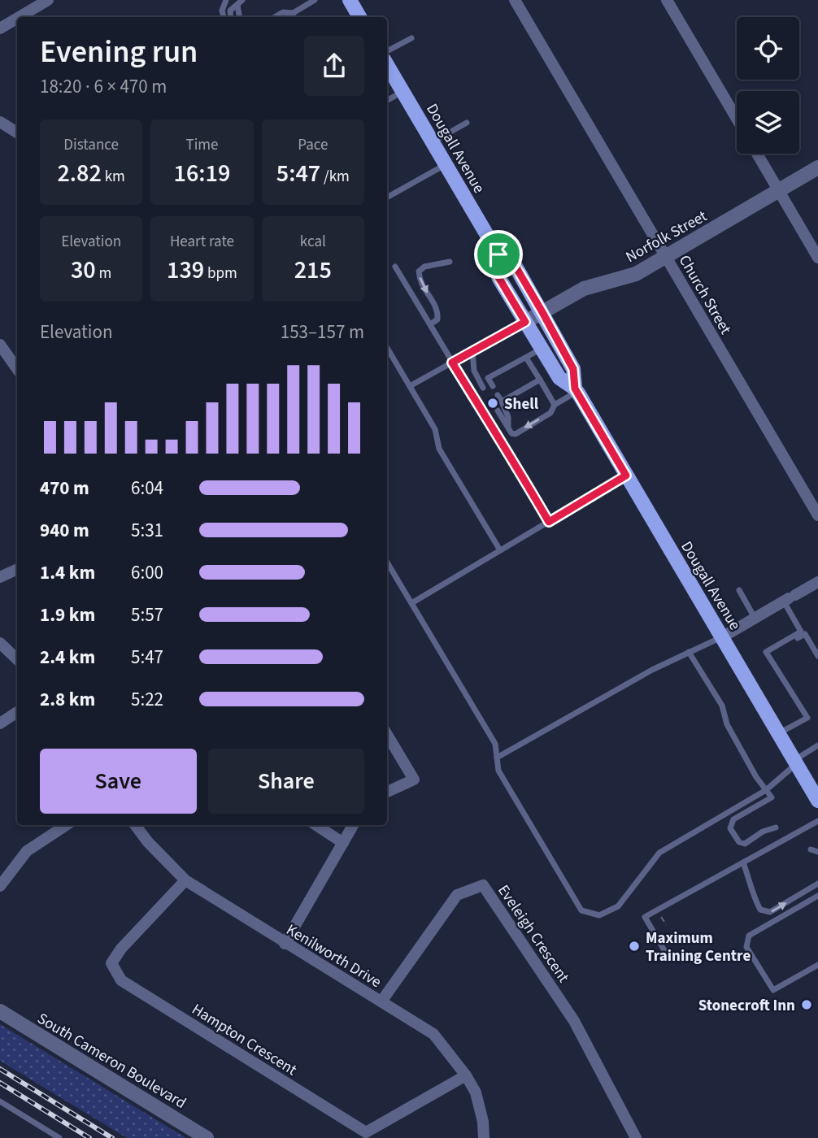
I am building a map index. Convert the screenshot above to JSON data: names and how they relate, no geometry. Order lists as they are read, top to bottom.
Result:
{
  "streets": {
    "main road": ["Dougall Avenue"],
    "street": [
      "Norfolk Street",
      "Church Street",
      "Eveleigh Crescent",
      "Kenilworth Drive",
      "Hampton Crescent",
      "South Cameron Boulevard"
    ]
  },
  "crossings": [
    ["Dougall Avenue", "Norfolk Street"],
    ["Norfolk Street", "Church Street"],
    ["Eveleigh Crescent", "Kenilworth Drive"],
    ["Kenilworth Drive", "Hampton Crescent"]
  ],
  "places": ["Shell", "Maximum Training Centre", "Stonecroft Inn"],
  "page": {
    "heading": ["Evening run", "18:20 · 6 × 470 m"],
    "stats": [
      ["Distance", "2.82 km"],
      ["Time", "16:19"],
      ["Pace", "5:47 /km"],
      ["Elevation", "30 m"],
      ["Heart rate", "139 bpm"],
      ["kcal", "215"]
    ],
    "chart": ["Elevation", "153–157 m"],
    "list": [
      {
        "name": "470 m",
        "note": "6:04"
      },
      {
        "name": "940 m",
        "note": "5:31"
      },
      {
        "name": "1.4 km",
        "note": "6:00"
      },
      {
        "name": "1.9 km",
        "note": "5:57"
      },
      {
        "name": "2.4 km",
        "note": "5:47"
      },
      {
        "name": "2.8 km",
        "note": "5:22"
      }
    ],
    "buttons": ["Save", "Share"]
  }
}
